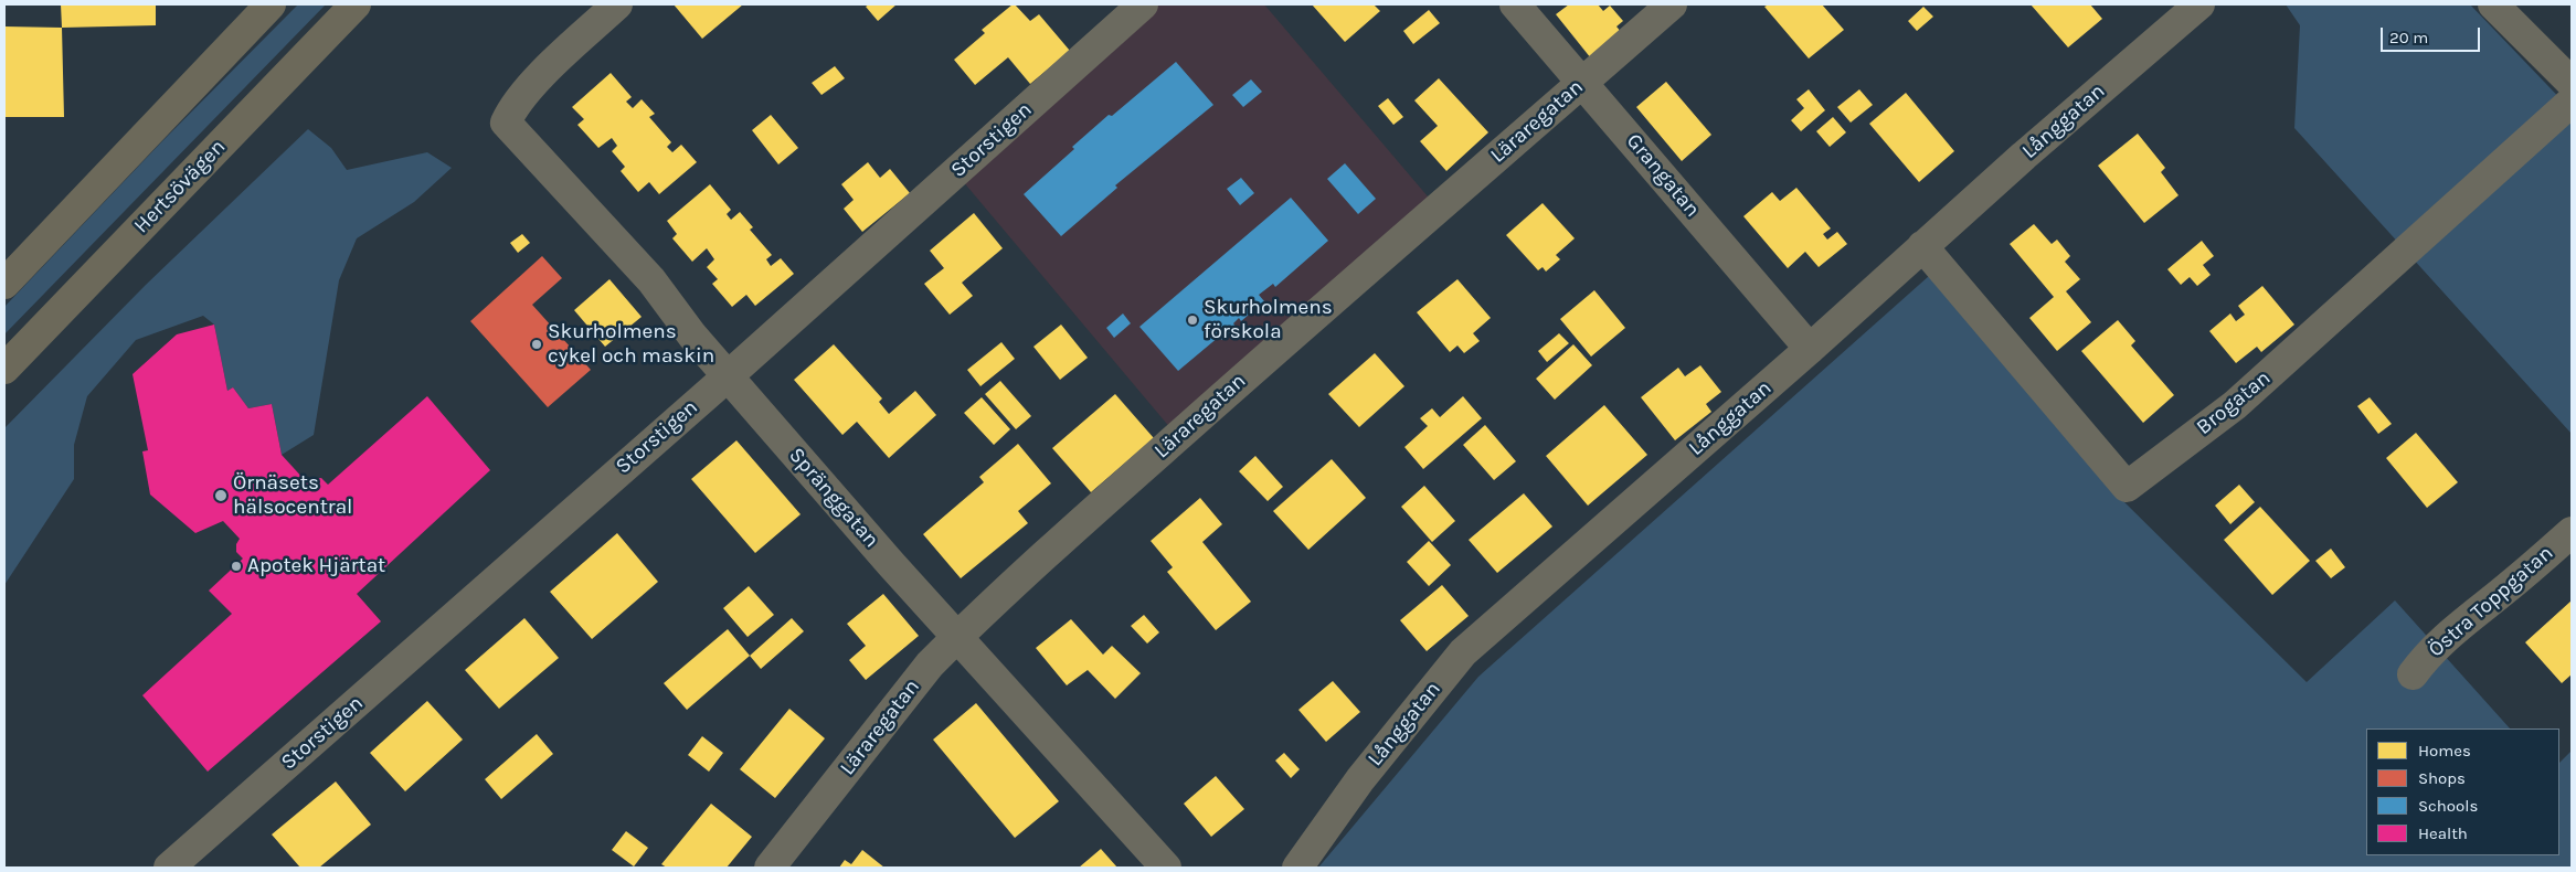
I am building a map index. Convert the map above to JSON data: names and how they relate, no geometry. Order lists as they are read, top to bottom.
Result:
{
  "streets": {
    "main road": ["Hertsövägen"],
    "street": [
      "Läraregatan",
      "Långgatan",
      "Storstigen",
      "Grangatan",
      "Brogatan",
      "Spränggatan",
      "Östra Toppgatan"
    ]
  },
  "crossings": [
    ["Läraregatan", "Grangatan"],
    ["Läraregatan", "Spränggatan"],
    ["Långgatan", "Grangatan"],
    ["Långgatan", "Brogatan"],
    ["Storstigen", "Spränggatan"]
  ],
  "places": [
    "Skurholmens förskola",
    "Skurholmens cykel och maskin",
    "Örnäsets hälsocentral",
    "Apotek Hjärtat"
  ],
  "legend": [
    "Homes",
    "Shops",
    "Schools",
    "Health"
  ],
  "scale_bar": "20 m"
}
